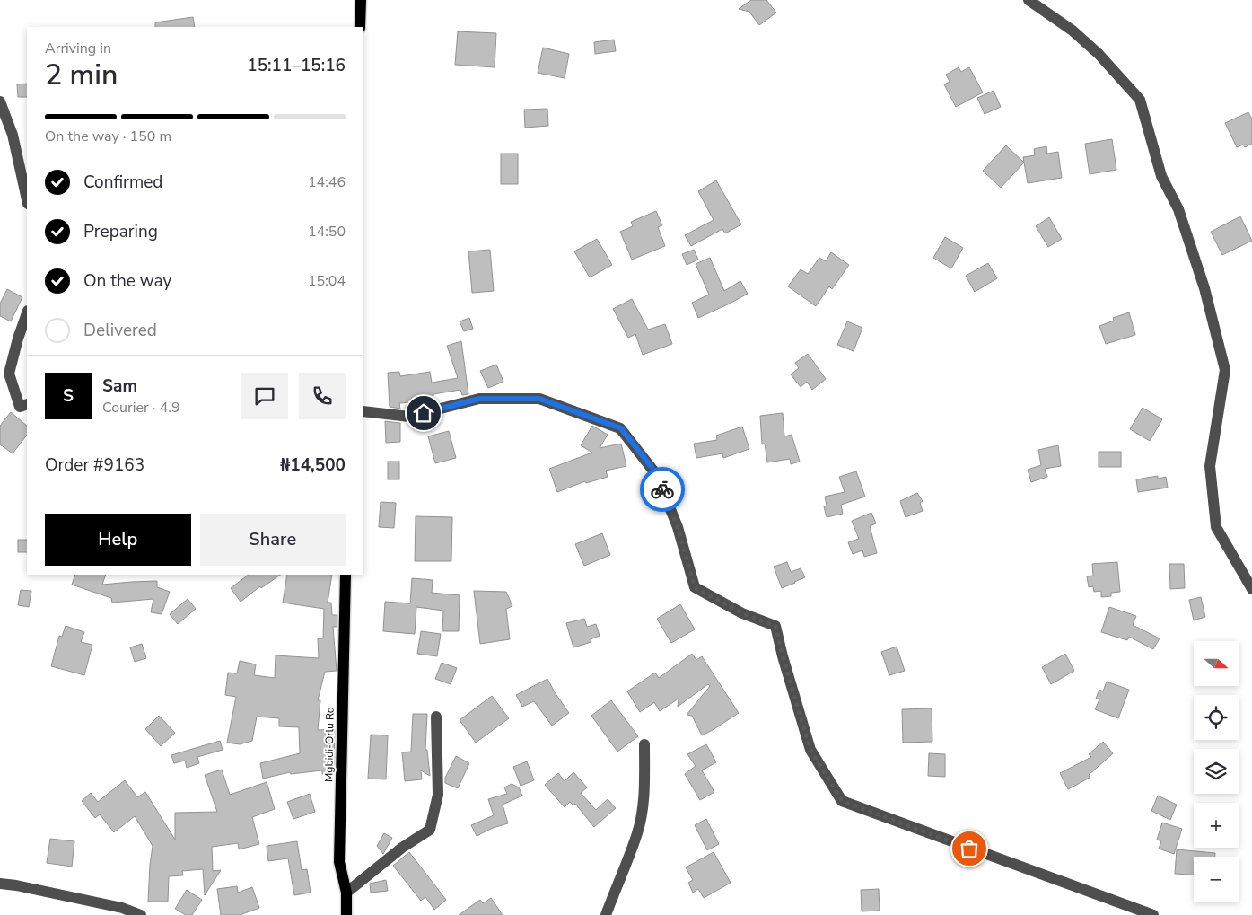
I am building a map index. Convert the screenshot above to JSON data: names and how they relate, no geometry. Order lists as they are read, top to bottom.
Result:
{
  "streets": {
    "main road": ["Mgbidi-Orlu Rd"]
  },
  "north": "right",
  "page": {
    "heading": ["2 min", "Arriving in", "15:11–15:16"],
    "panel": [
      "Sam",
      "Courier · 4.9",
      "Order #9163",
      "₦14,500"
    ],
    "bar": "On the way · 150 m",
    "list": [
      ["Confirmed", "14:46"],
      ["Preparing", "14:50"],
      ["On the way", "15:04"],
      "Delivered"
    ],
    "round": "S",
    "buttons": ["Help", "Share"],
    "map_buttons": ["+", "−"]
  }
}
